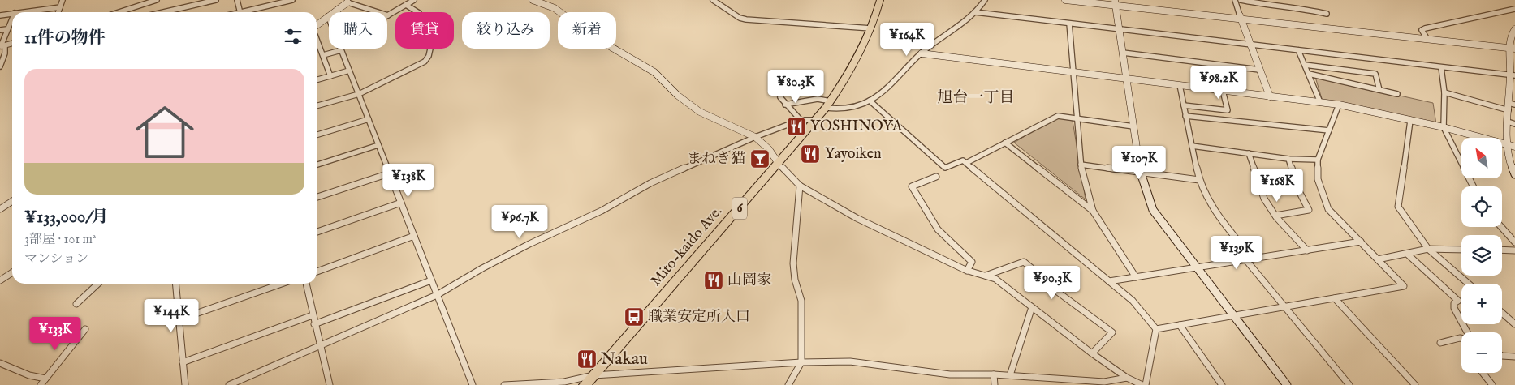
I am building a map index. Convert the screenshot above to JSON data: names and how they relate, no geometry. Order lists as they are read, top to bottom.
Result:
{
  "streets": {
    "highway": ["6", "Mito-kaido Ave."]
  },
  "districts": ["旭台一丁目"],
  "places": {
    "restaurant": [
      "YOSHINOYA",
      "Yayoiken",
      "山岡家",
      "Nakau"
    ],
    "bar": ["まねき猫"],
    "bus stop": ["職業安定所入口"]
  },
  "north": "top left",
  "page": {
    "chip": [
      "購入",
      "賃貸",
      "絞り込み",
      "新着"
    ],
    "heading": "11件の物件",
    "price": [
      "¥164K",
      "¥98.2K",
      "¥80.3K",
      "¥107K",
      "¥138K",
      "¥168K",
      "¥96.7K",
      "¥139K",
      "¥90.3K",
      "¥144K",
      "¥133K"
    ],
    "list": [
      {
        "name": "¥133,000/月",
        "note": "3部屋 · 101 m² · マンション"
      }
    ],
    "map_buttons": ["+", "−"]
  }
}
